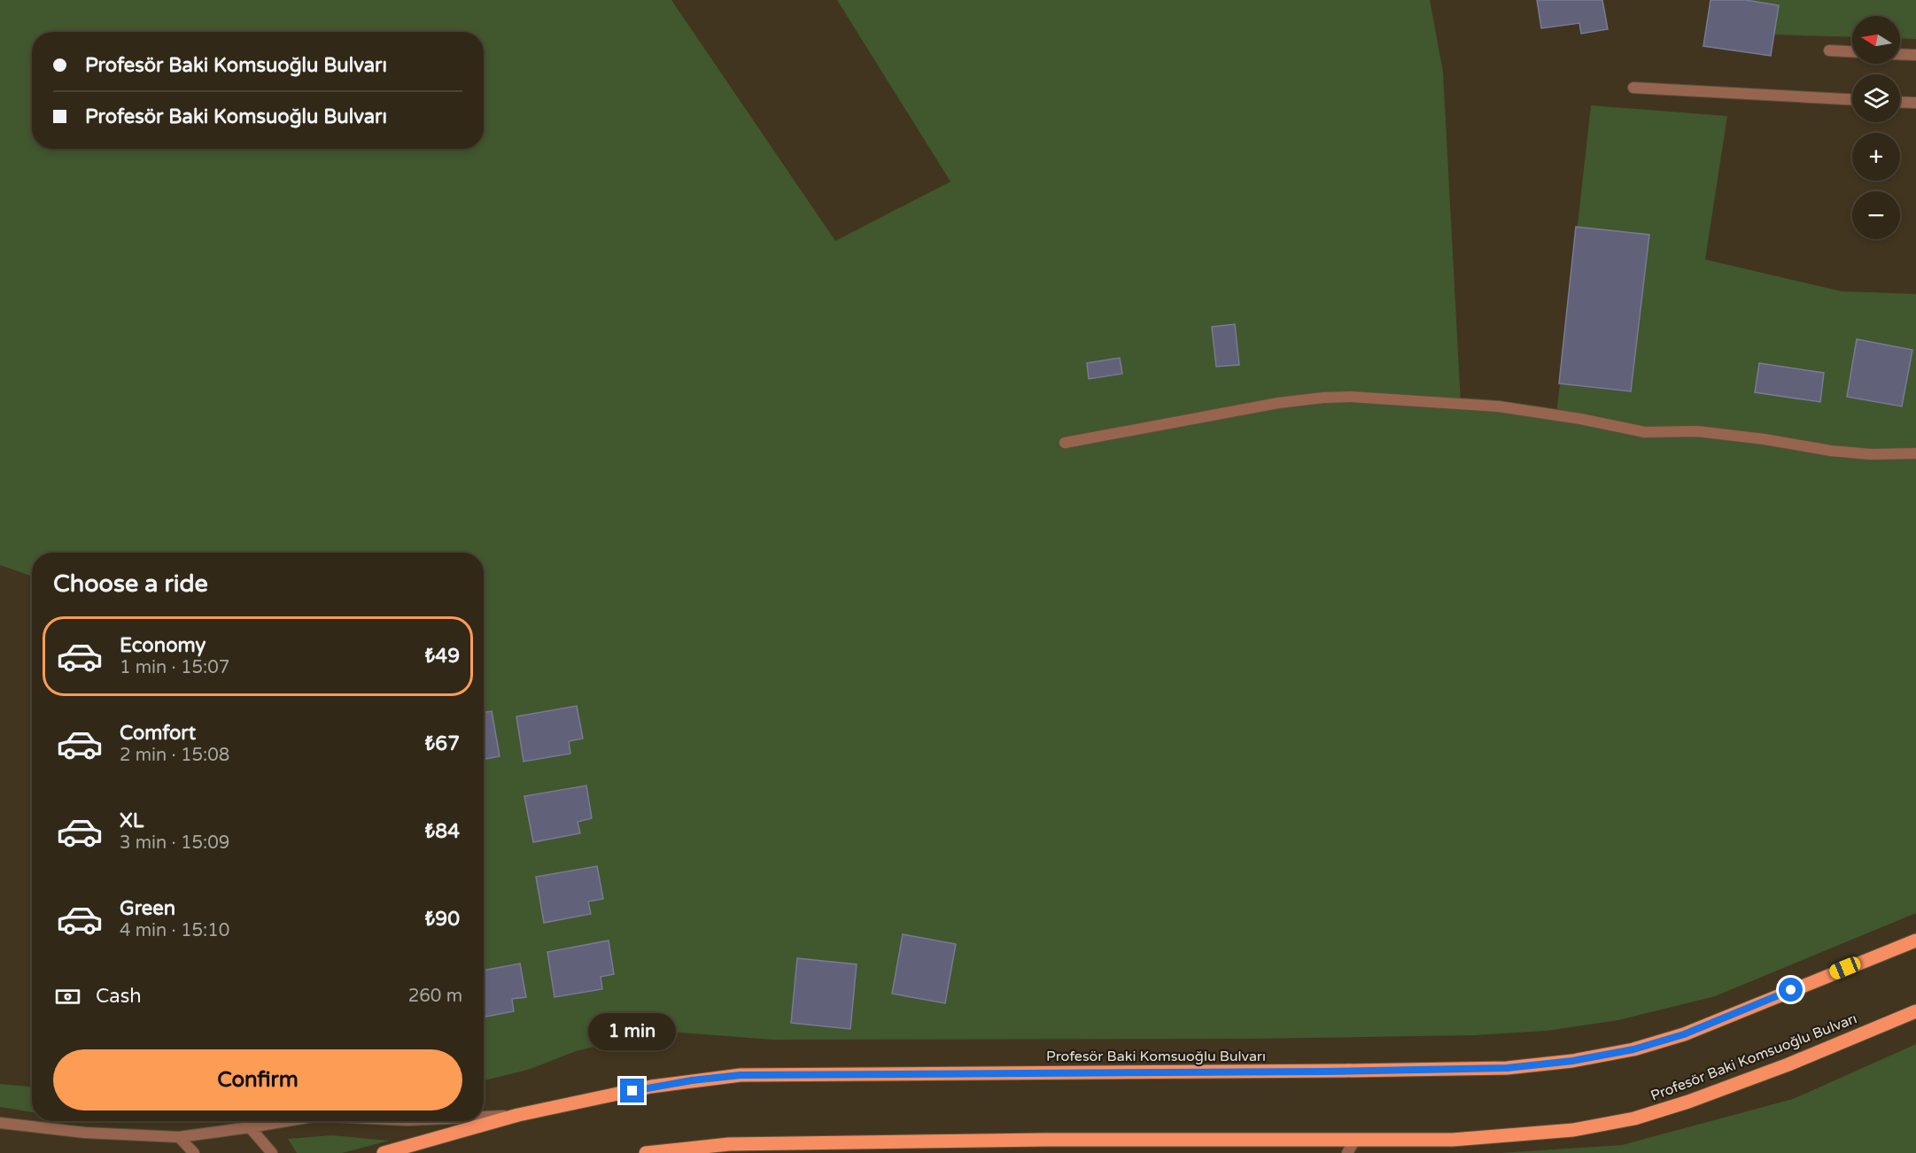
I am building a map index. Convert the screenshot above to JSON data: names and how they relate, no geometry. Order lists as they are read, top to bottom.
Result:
{
  "streets": {
    "main road": ["Profesör Baki Komsuoğlu Bulvarı"]
  },
  "north": "left",
  "page": {
    "map_buttons": ["+", "−"],
    "banner": ["Profesör Baki Komsuoğlu Bulvarı", "Profesör Baki Komsuoğlu Bulvarı"],
    "heading": "Choose a ride",
    "list": [
      {
        "name": "Economy",
        "note": "1 min · 15:07",
        "value": "₺49"
      },
      {
        "name": "Comfort",
        "note": "2 min · 15:08",
        "value": "₺67"
      },
      {
        "name": "XL",
        "note": "3 min · 15:09",
        "value": "₺84"
      },
      {
        "name": "Green",
        "note": "4 min · 15:10",
        "value": "₺90"
      }
    ],
    "pay": ["Cash", "260 m"],
    "bubble": "1 min",
    "buttons": "Confirm"
  }
}
